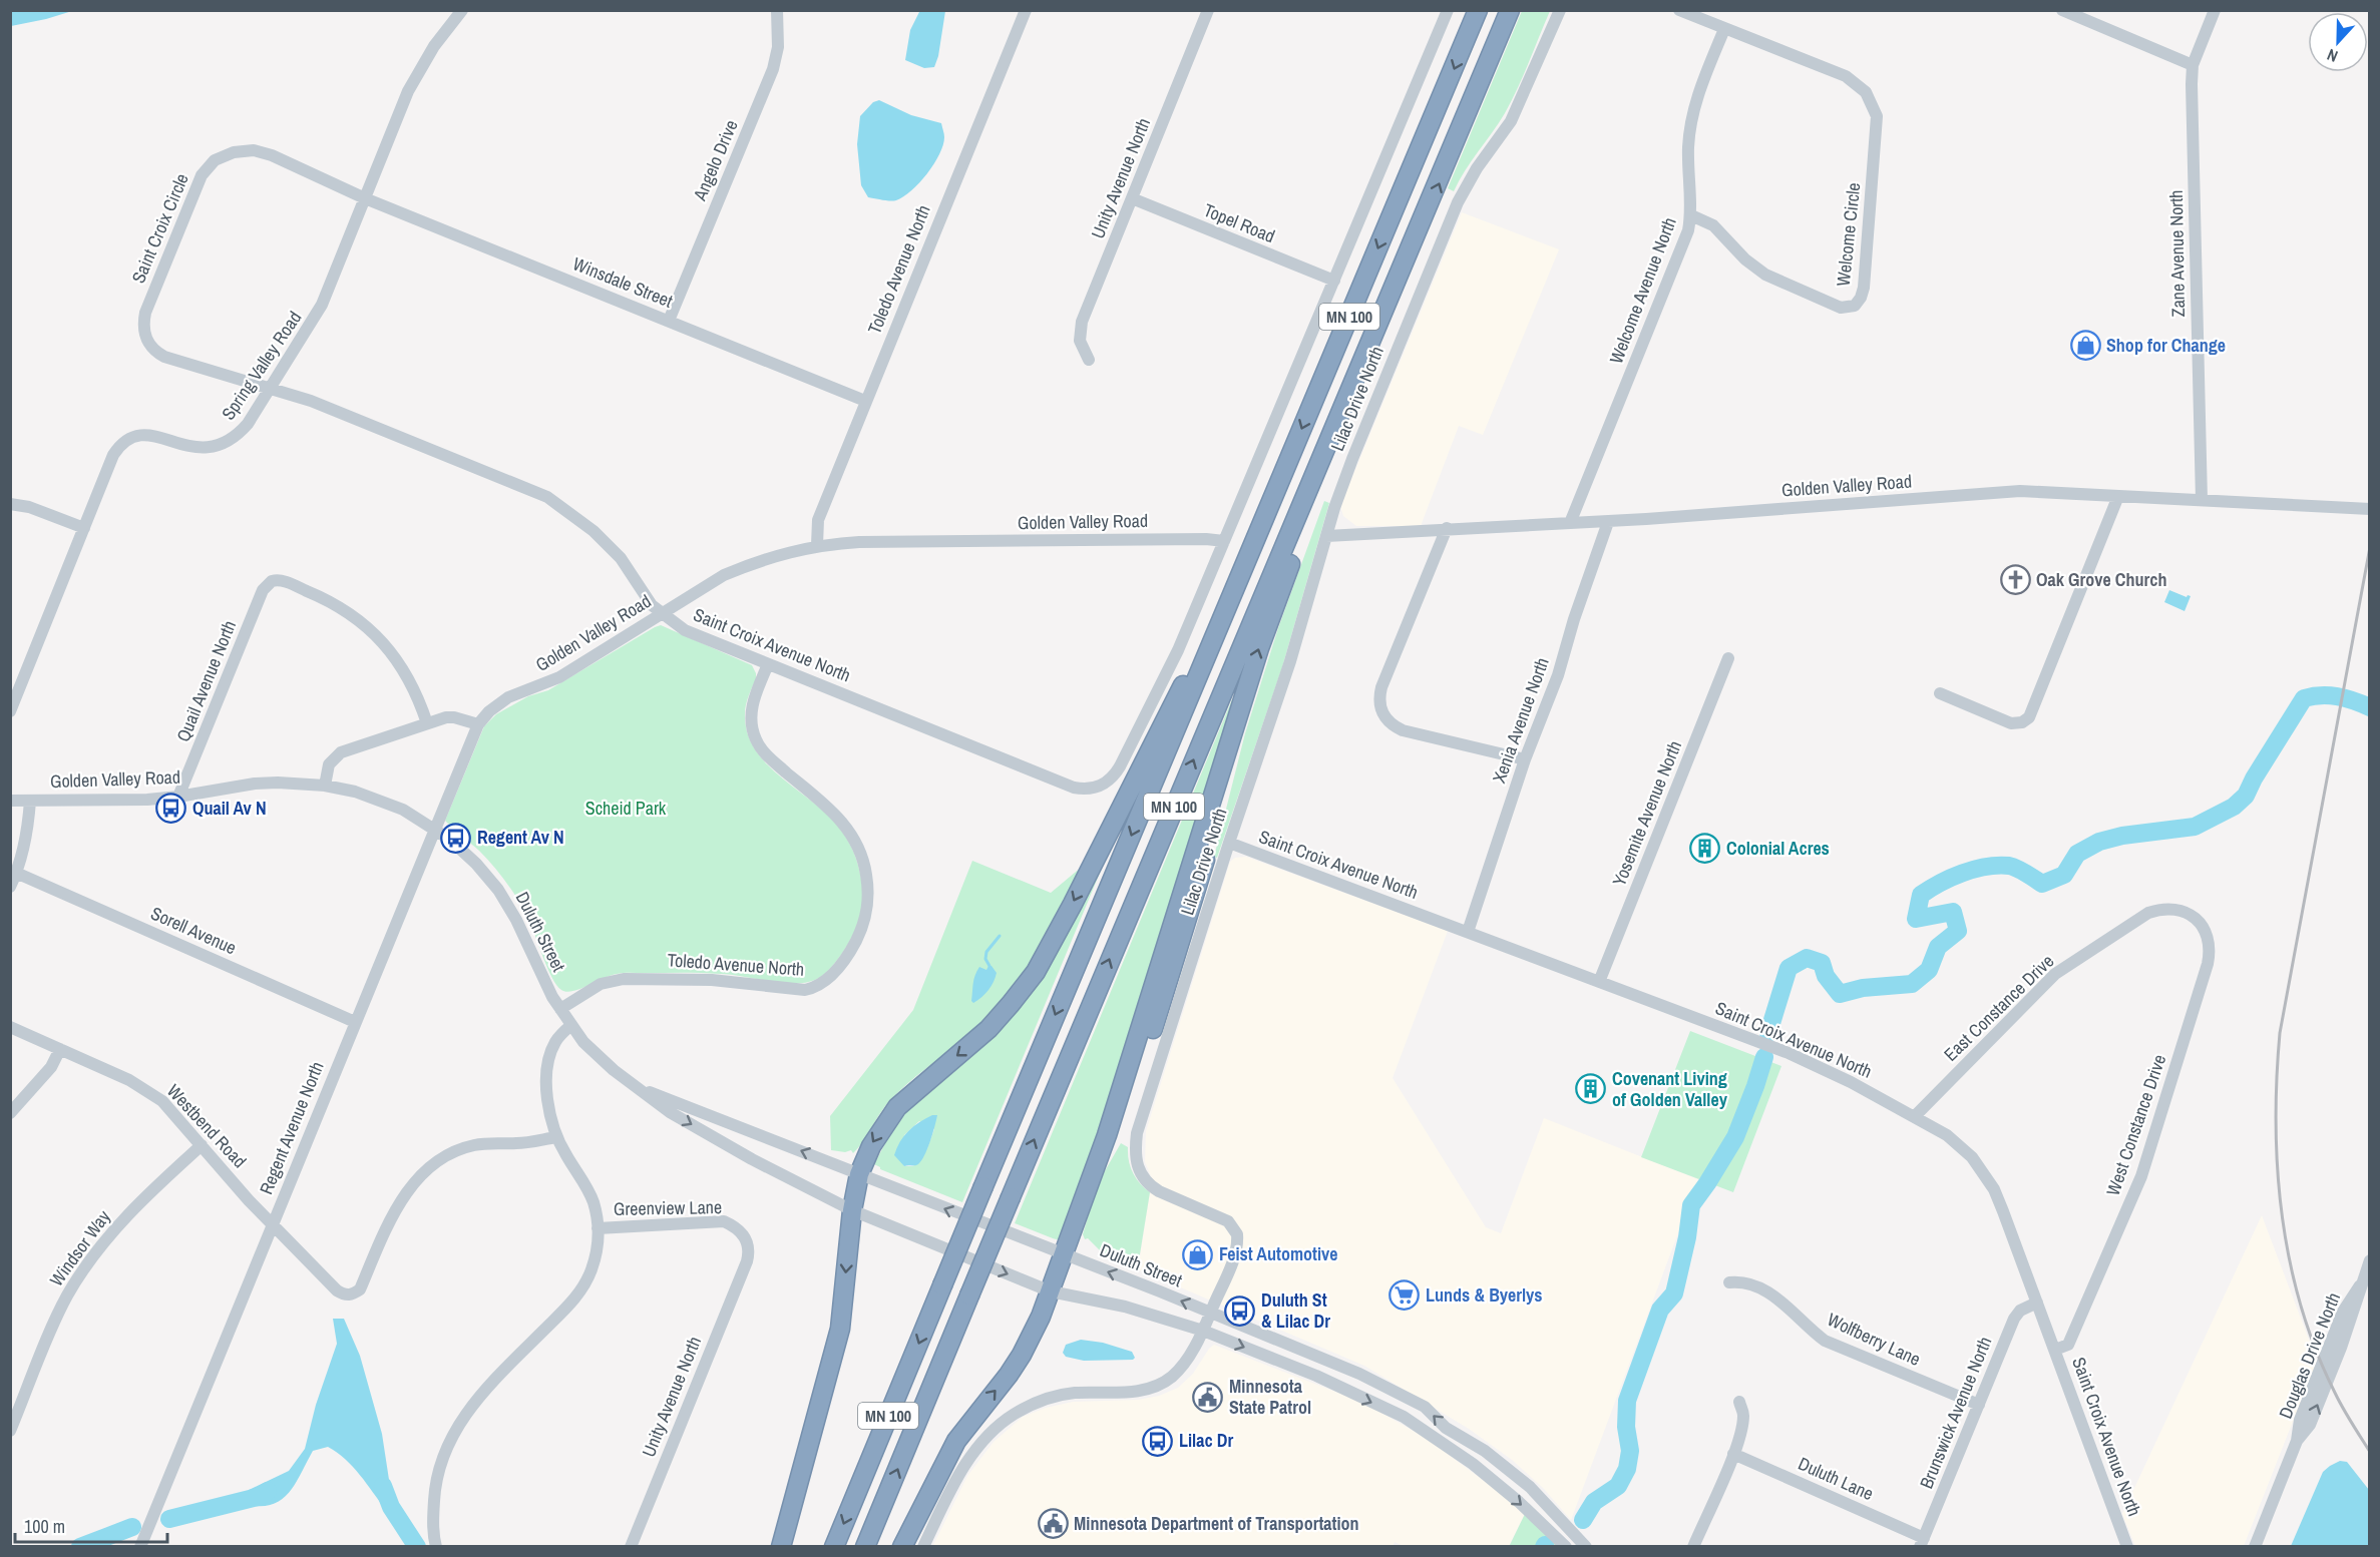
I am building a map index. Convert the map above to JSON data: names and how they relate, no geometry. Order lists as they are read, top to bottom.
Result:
{
  "streets": {
    "highway": ["MN 100"],
    "street": [
      "Angelo Drive",
      "Unity Avenue North",
      "Topel Road",
      "Saint Croix Circle",
      "Welcome Circle",
      "Zane Avenue North",
      "Toledo Avenue North",
      "Winsdale Street",
      "Welcome Avenue North",
      "Spring Valley Road",
      "Lilac Drive North",
      "Golden Valley Road",
      "Saint Croix Avenue North",
      "Quail Avenue North",
      "Xenia Avenue North",
      "Yosemite Avenue North",
      "Sorell Avenue",
      "Duluth Street",
      "East Constance Drive",
      "West Constance Drive",
      "Westbend Road",
      "Regent Avenue North",
      "Greenview Lane",
      "Windsor Way",
      "Wolfberry Lane",
      "Douglas Drive North",
      "Brunswick Avenue North",
      "Duluth Lane"
    ]
  },
  "crossings": [
    ["Angelo Drive", "Winsdale Street"],
    ["Unity Avenue North", "Topel Road"],
    ["Unity Avenue North", "Greenview Lane"],
    ["Saint Croix Circle", "Winsdale Street"],
    ["Saint Croix Circle", "Spring Valley Road"],
    ["Saint Croix Circle", "Saint Croix Avenue North"],
    ["Welcome Circle", "Welcome Avenue North"],
    ["Zane Avenue North", "Golden Valley Road"],
    ["Toledo Avenue North", "Winsdale Street"],
    ["Toledo Avenue North", "Golden Valley Road"],
    ["Toledo Avenue North", "Saint Croix Avenue North"],
    ["Toledo Avenue North", "Duluth Street"],
    ["Winsdale Street", "Spring Valley Road"],
    ["Welcome Avenue North", "Golden Valley Road"],
    ["Spring Valley Road", "Saint Croix Avenue North"],
    ["Lilac Drive North", "Golden Valley Road"],
    ["Lilac Drive North", "Saint Croix Avenue North"],
    ["Lilac Drive North", "Duluth Street"],
    ["Golden Valley Road", "Saint Croix Avenue North"],
    ["Golden Valley Road", "Quail Avenue North"],
    ["Golden Valley Road", "Xenia Avenue North"],
    ["Golden Valley Road", "Duluth Street"],
    ["Golden Valley Road", "Regent Avenue North"],
    ["Saint Croix Avenue North", "Xenia Avenue North"],
    ["Saint Croix Avenue North", "Yosemite Avenue North"],
    ["Saint Croix Avenue North", "East Constance Drive"],
    ["Saint Croix Avenue North", "West Constance Drive"],
    ["Saint Croix Avenue North", "Brunswick Avenue North"],
    ["Sorell Avenue", "Regent Avenue North"],
    ["Duluth Street", "Regent Avenue North"],
    ["East Constance Drive", "West Constance Drive"],
    ["Westbend Road", "Regent Avenue North"],
    ["Westbend Road", "Windsor Way"],
    ["Wolfberry Lane", "Brunswick Avenue North"],
    ["Brunswick Avenue North", "Duluth Lane"]
  ],
  "parks": ["Scheid Park"],
  "places": {
    "shop": ["Shop for Change", "Feist Automotive"],
    "church": ["Oak Grove Church"],
    "bus stop": [
      "Quail Av N",
      "Regent Av N",
      "Duluth St & Lilac Dr",
      "Lilac Dr"
    ],
    "building": ["Colonial Acres", "Covenant Living of Golden Valley"],
    "supermarket": ["Lunds & Byerlys"],
    "public building": ["Minnesota State Patrol", "Minnesota Department of Transportation"]
  },
  "scale_bar": "100 m",
  "north": "bottom"
}
